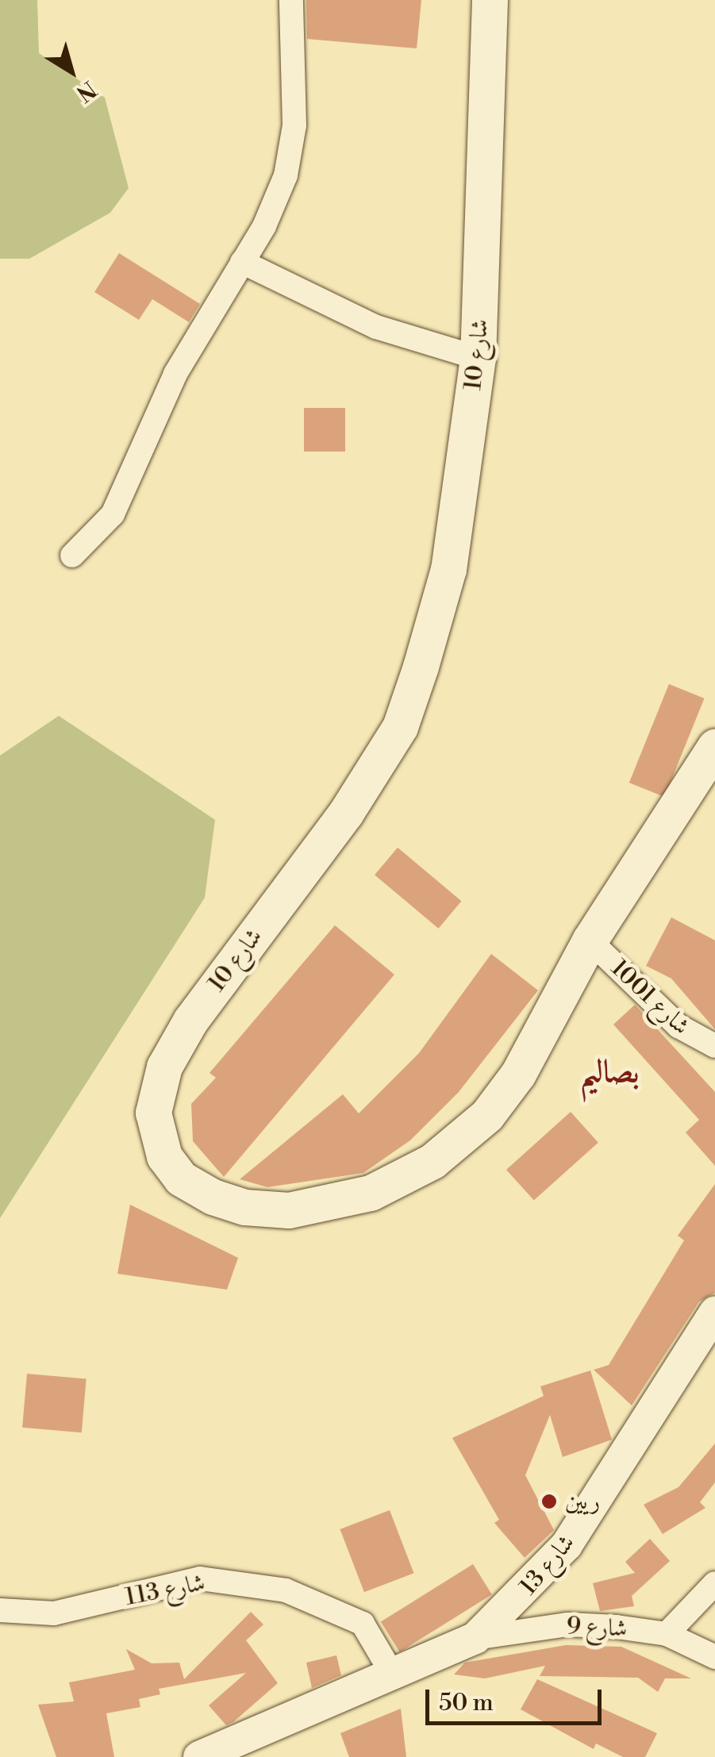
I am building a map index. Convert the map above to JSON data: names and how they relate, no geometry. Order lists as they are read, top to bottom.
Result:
{
  "streets": {
    "main road": ["شارع 10"],
    "street": [
      "شارع 1001",
      "شارع 13",
      "شارع 113",
      "شارع 9"
    ]
  },
  "crossings": [
    ["شارع 10", "شارع 1001"],
    ["شارع 13", "شارع 113"],
    ["شارع 13", "شارع 9"]
  ],
  "districts": ["بصاليم"],
  "places": ["ريين"],
  "scale_bar": "50 m",
  "north": "bottom right"
}
